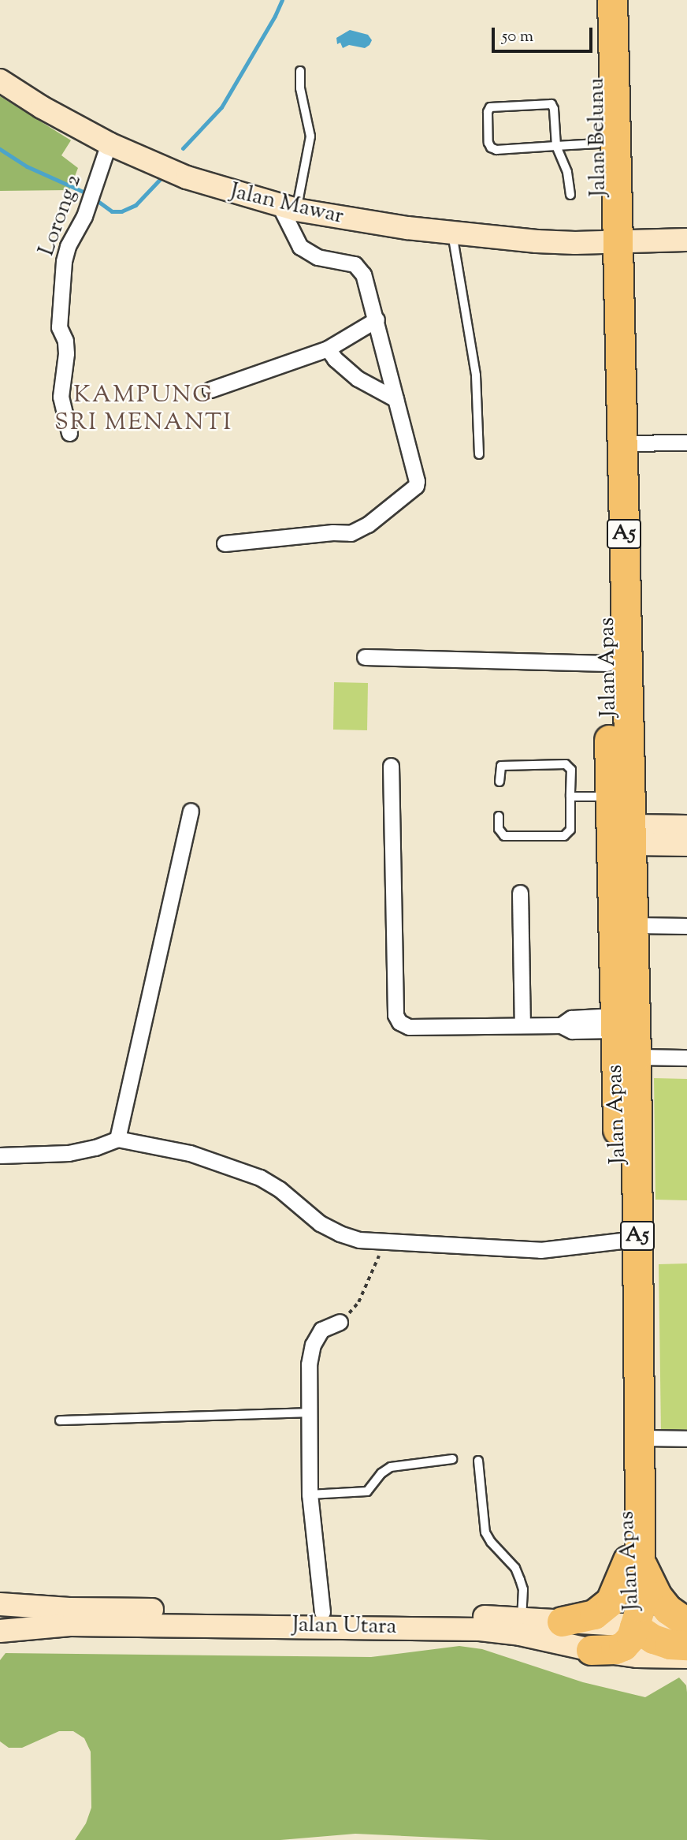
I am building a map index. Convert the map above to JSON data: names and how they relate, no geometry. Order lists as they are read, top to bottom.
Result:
{
  "streets": {
    "highway": ["Jalan Belunu", "A5", "Jalan Apas"],
    "main road": ["Jalan Mawar", "Jalan Utara"],
    "street": ["Lorong 2"]
  },
  "crossings": [
    ["Jalan Belunu", "Jalan Mawar"],
    ["Jalan Belunu", "Jalan Apas"],
    ["Jalan Mawar", "Lorong 2"],
    ["Jalan Mawar", "Jalan Apas"],
    ["Jalan Apas", "Jalan Utara"]
  ],
  "districts": ["KAMPUNG SRI MENANTI"],
  "scale_bar": "50 m"
}
